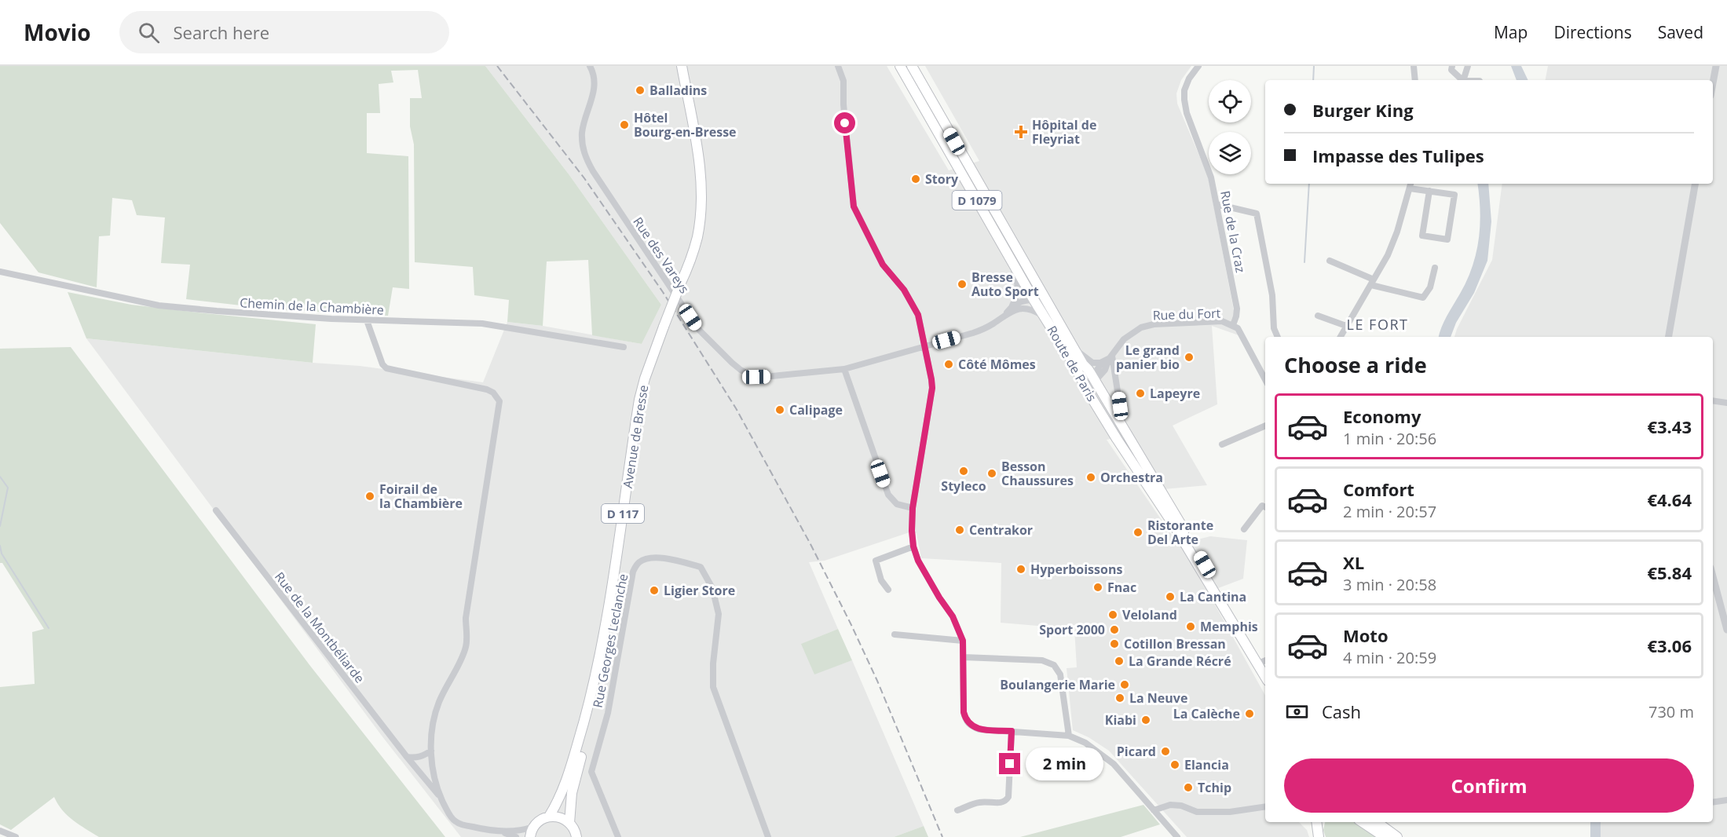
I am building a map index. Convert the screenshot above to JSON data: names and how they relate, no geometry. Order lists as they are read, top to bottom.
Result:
{
  "streets": {
    "main road": [
      "D 1079",
      "Route de Paris",
      "Avenue de Bresse",
      "D 117"
    ],
    "street": [
      "Rue de la Craz",
      "Rue des Vareys",
      "Chemin de la Chambière",
      "Rue du Fort",
      "Rue de la Montbéliarde",
      "Rue Georges Leclanche"
    ]
  },
  "crossings": [
    ["Rue de la Craz", "Rue du Fort"],
    ["Rue des Vareys", "Route de Paris"],
    ["Rue du Fort", "Route de Paris"]
  ],
  "districts": ["LE FORT"],
  "places": {
    "other": [
      "Balladins",
      "Hôtel Bourg-en-Bresse",
      "Story",
      "Bresse Auto Sport",
      "Le grand panier bio",
      "Côté Mômes",
      "Lapeyre",
      "Calipage",
      "Styleco",
      "Besson Chaussures",
      "Orchestra",
      "Foirail de la Chambière",
      "Centrakor",
      "Ristorante Del Arte",
      "Hyperboissons",
      "Fnac",
      "Ligier Store",
      "La Cantina",
      "Veloland",
      "Memphis",
      "Sport 2000",
      "Cotillon Bressan",
      "La Grande Récré",
      "Boulangerie Marie",
      "La Neuve",
      "La Calèche",
      "Kiabi",
      "Picard",
      "Elancia",
      "Tchip"
    ],
    "health": ["Hôpital de Fleyriat"]
  },
  "page": {
    "header": "Movio",
    "search": "Search here",
    "nav": ["Map", "Directions", "Saved"],
    "banner": ["Burger King", "Impasse des Tulipes"],
    "heading": "Choose a ride",
    "list": [
      {
        "name": "Economy",
        "note": "1 min · 20:56",
        "value": "€3.43"
      },
      {
        "name": "Comfort",
        "note": "2 min · 20:57",
        "value": "€4.64"
      },
      {
        "name": "XL",
        "note": "3 min · 20:58",
        "value": "€5.84"
      },
      {
        "name": "Moto",
        "note": "4 min · 20:59",
        "value": "€3.06"
      }
    ],
    "pay": ["Cash", "730 m"],
    "bubble": "2 min",
    "buttons": "Confirm"
  }
}
